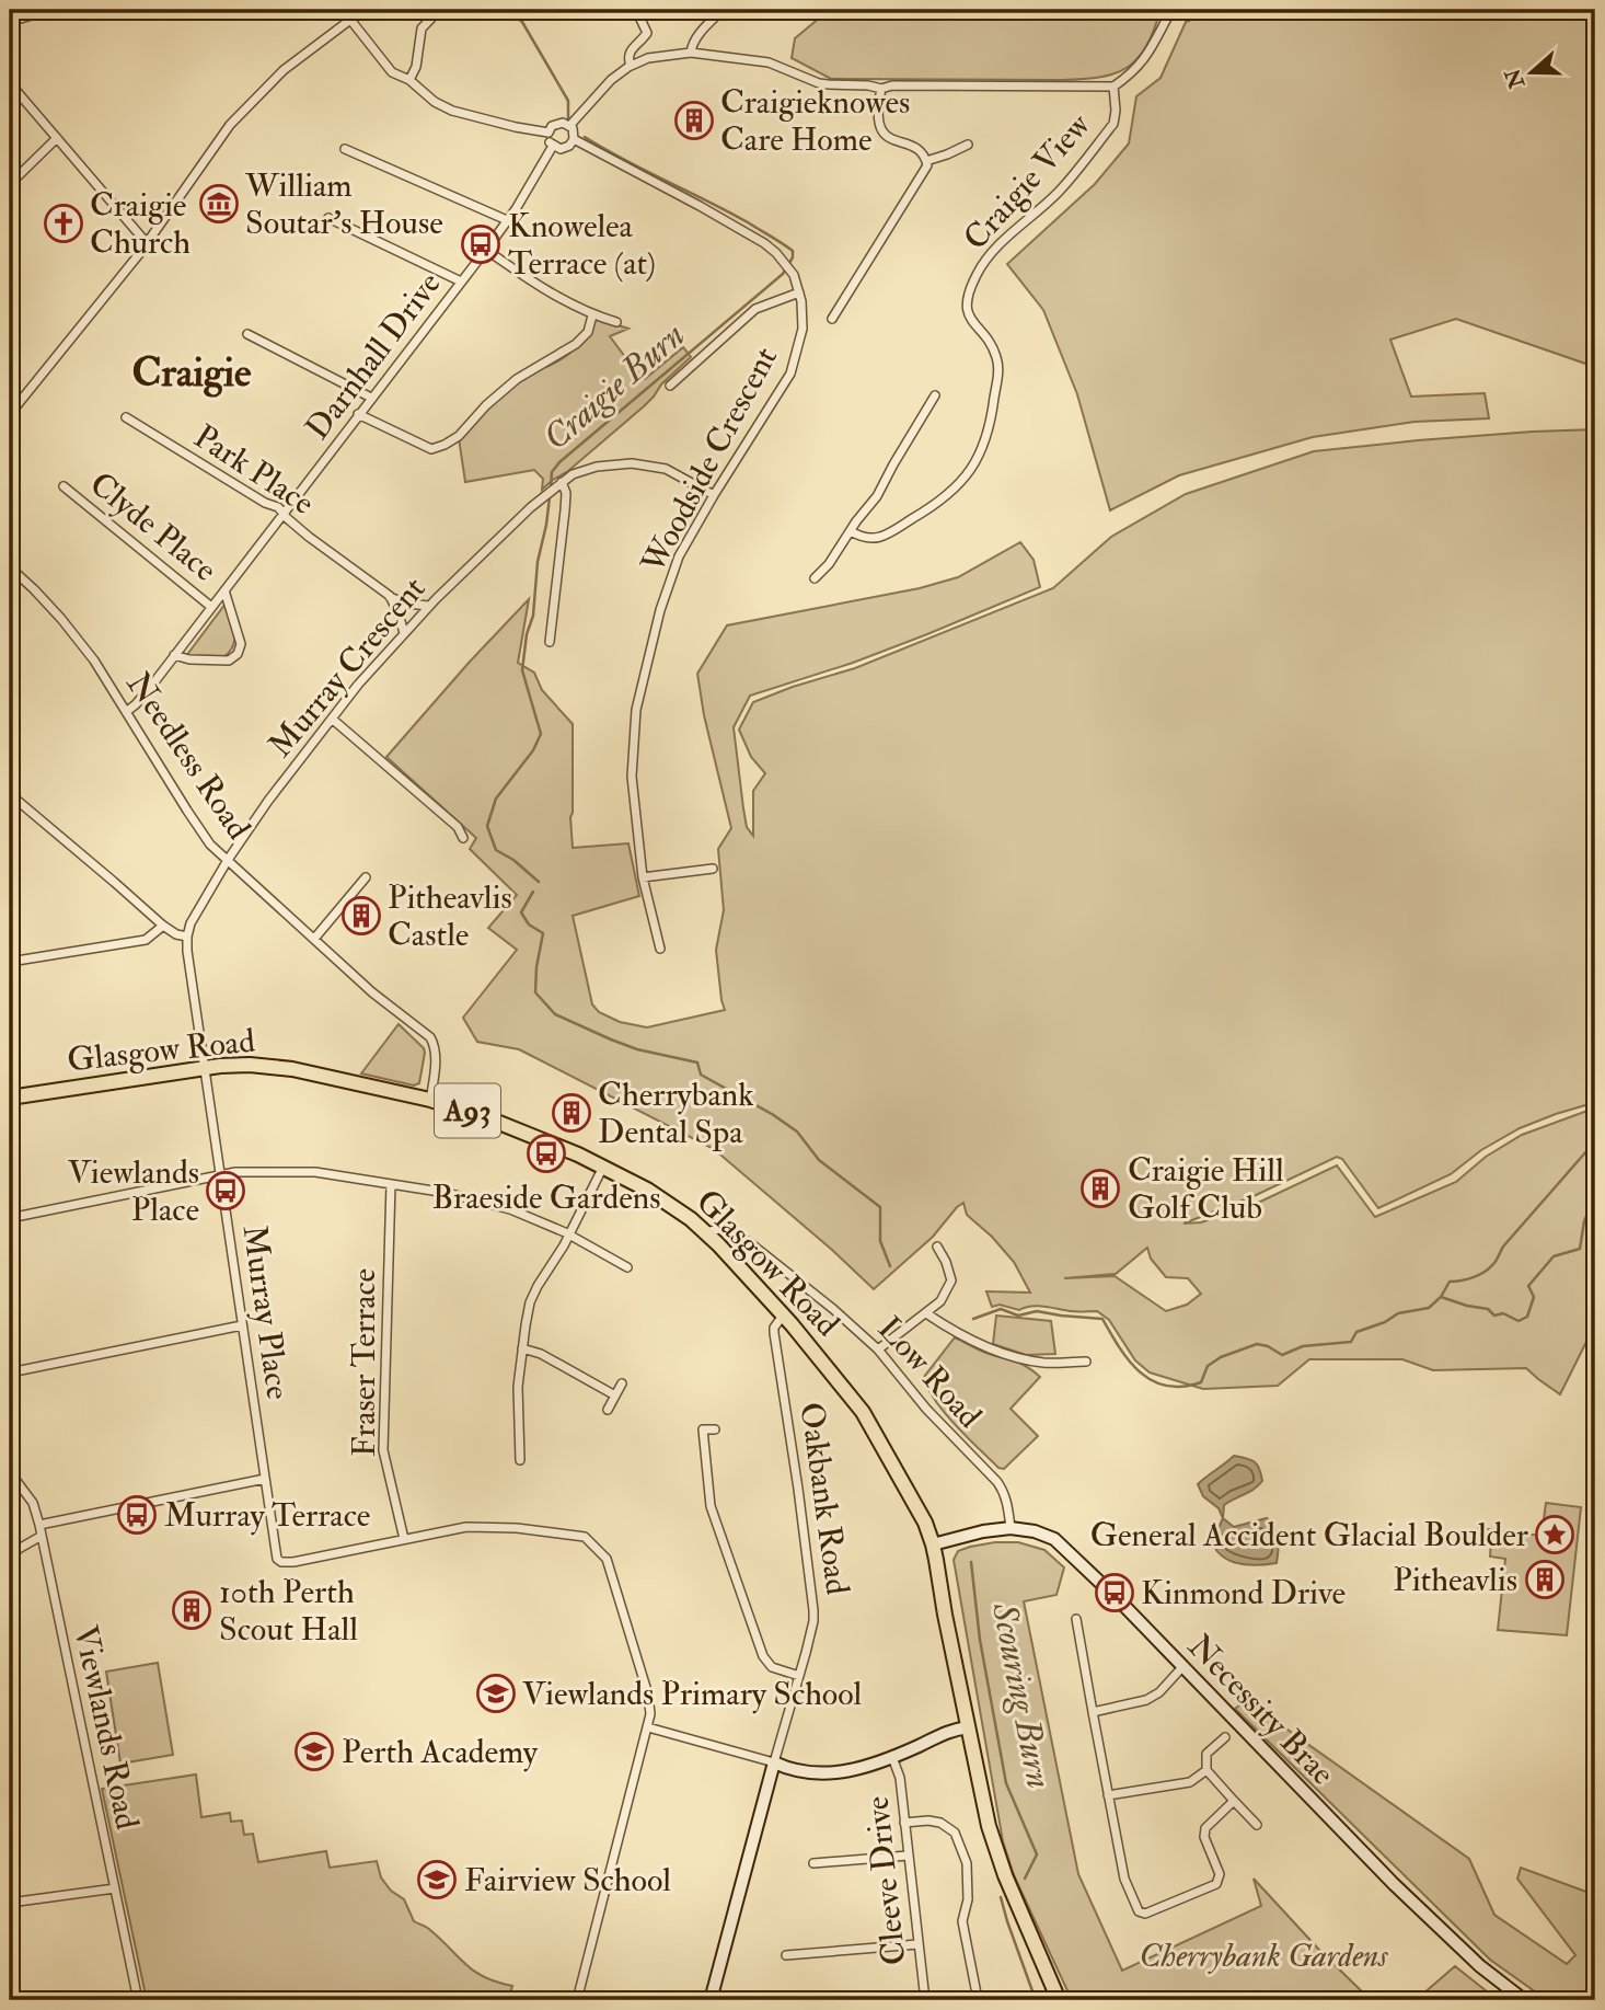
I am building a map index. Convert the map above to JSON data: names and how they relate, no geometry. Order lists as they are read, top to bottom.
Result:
{
  "streets": {
    "main road": [
      "Glasgow Road",
      "A93",
      "Oakbank Road",
      "Necessity Brae"
    ],
    "street": [
      "Craigie View",
      "Darnhall Drive",
      "Woodside Crescent",
      "Park Place",
      "Clyde Place",
      "Murray Crescent",
      "Needless Road",
      "Murray Place",
      "Fraser Terrace",
      "Low Road",
      "Viewlands Road",
      "Cleeve Drive"
    ]
  },
  "crossings": [
    ["Darnhall Drive", "Woodside Crescent"],
    ["Darnhall Drive", "Park Place"],
    ["Darnhall Drive", "Clyde Place"],
    ["Darnhall Drive", "Needless Road"],
    ["Woodside Crescent", "Murray Crescent"],
    ["Park Place", "Murray Crescent"],
    ["Murray Crescent", "Needless Road"],
    ["Murray Crescent", "Glasgow Road"],
    ["Murray Crescent", "Murray Place"],
    ["Needless Road", "Glasgow Road"],
    ["Glasgow Road", "Murray Place"],
    ["Glasgow Road", "Low Road"],
    ["Glasgow Road", "Oakbank Road"],
    ["Glasgow Road", "Necessity Brae"],
    ["Murray Place", "Fraser Terrace"],
    ["Low Road", "Necessity Brae"]
  ],
  "districts": ["Craigie"],
  "water": ["Craigie Burn", "Scouring Burn"],
  "parks": ["Cherrybank Gardens"],
  "places": {
    "building": [
      "Craigieknowes Care Home",
      "Pitheavlis Castle",
      "Cherrybank Dental Spa",
      "Craigie Hill Golf Club",
      "Pitheavlis",
      "10th Perth Scout Hall"
    ],
    "museum": ["William Soutar's House"],
    "church": ["Craigie Church"],
    "bus stop": [
      "Knowelea Terrace (at)",
      "Braeside Gardens",
      "Viewlands Place",
      "Murray Terrace",
      "Kinmond Drive"
    ],
    "place": ["General Accident Glacial Boulder"],
    "school or university": ["Viewlands Primary School", "Perth Academy", "Fairview School"]
  },
  "north": "left"
}
